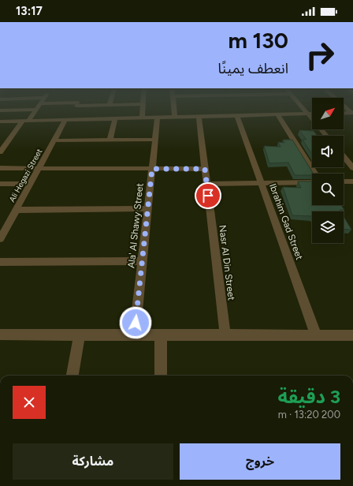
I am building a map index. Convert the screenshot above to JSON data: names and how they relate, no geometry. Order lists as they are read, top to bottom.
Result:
{
  "streets": {
    "street": [
      "Ali Hegazi Street",
      "Ibrahim Gad Street",
      "Ala' Al Shawy Street",
      "Nasr Al Din Street"
    ]
  },
  "north": "top right",
  "page": {
    "status": "13:17",
    "turn": ["130 m", "انعطف يمينًا"],
    "heading": ["3 دقيقة", "200 m · 13:20"],
    "buttons": ["خروج", "مشاركة"]
  }
}
